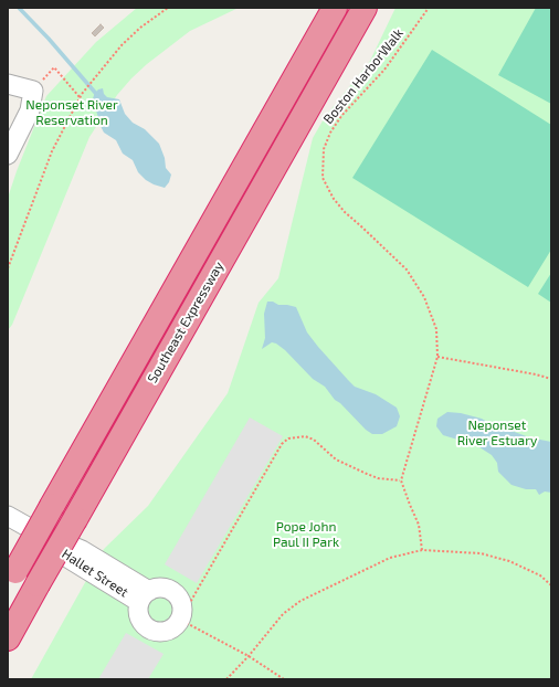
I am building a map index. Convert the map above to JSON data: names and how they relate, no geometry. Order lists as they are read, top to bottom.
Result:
{
  "streets": {
    "highway": ["Southeast Expressway"],
    "street": ["Hallet Street"],
    "path": ["Boston HarborWalk"]
  },
  "parks": ["Neponset River Reservation", "Neponset River Estuary", "Pope John Paul II Park"]
}
